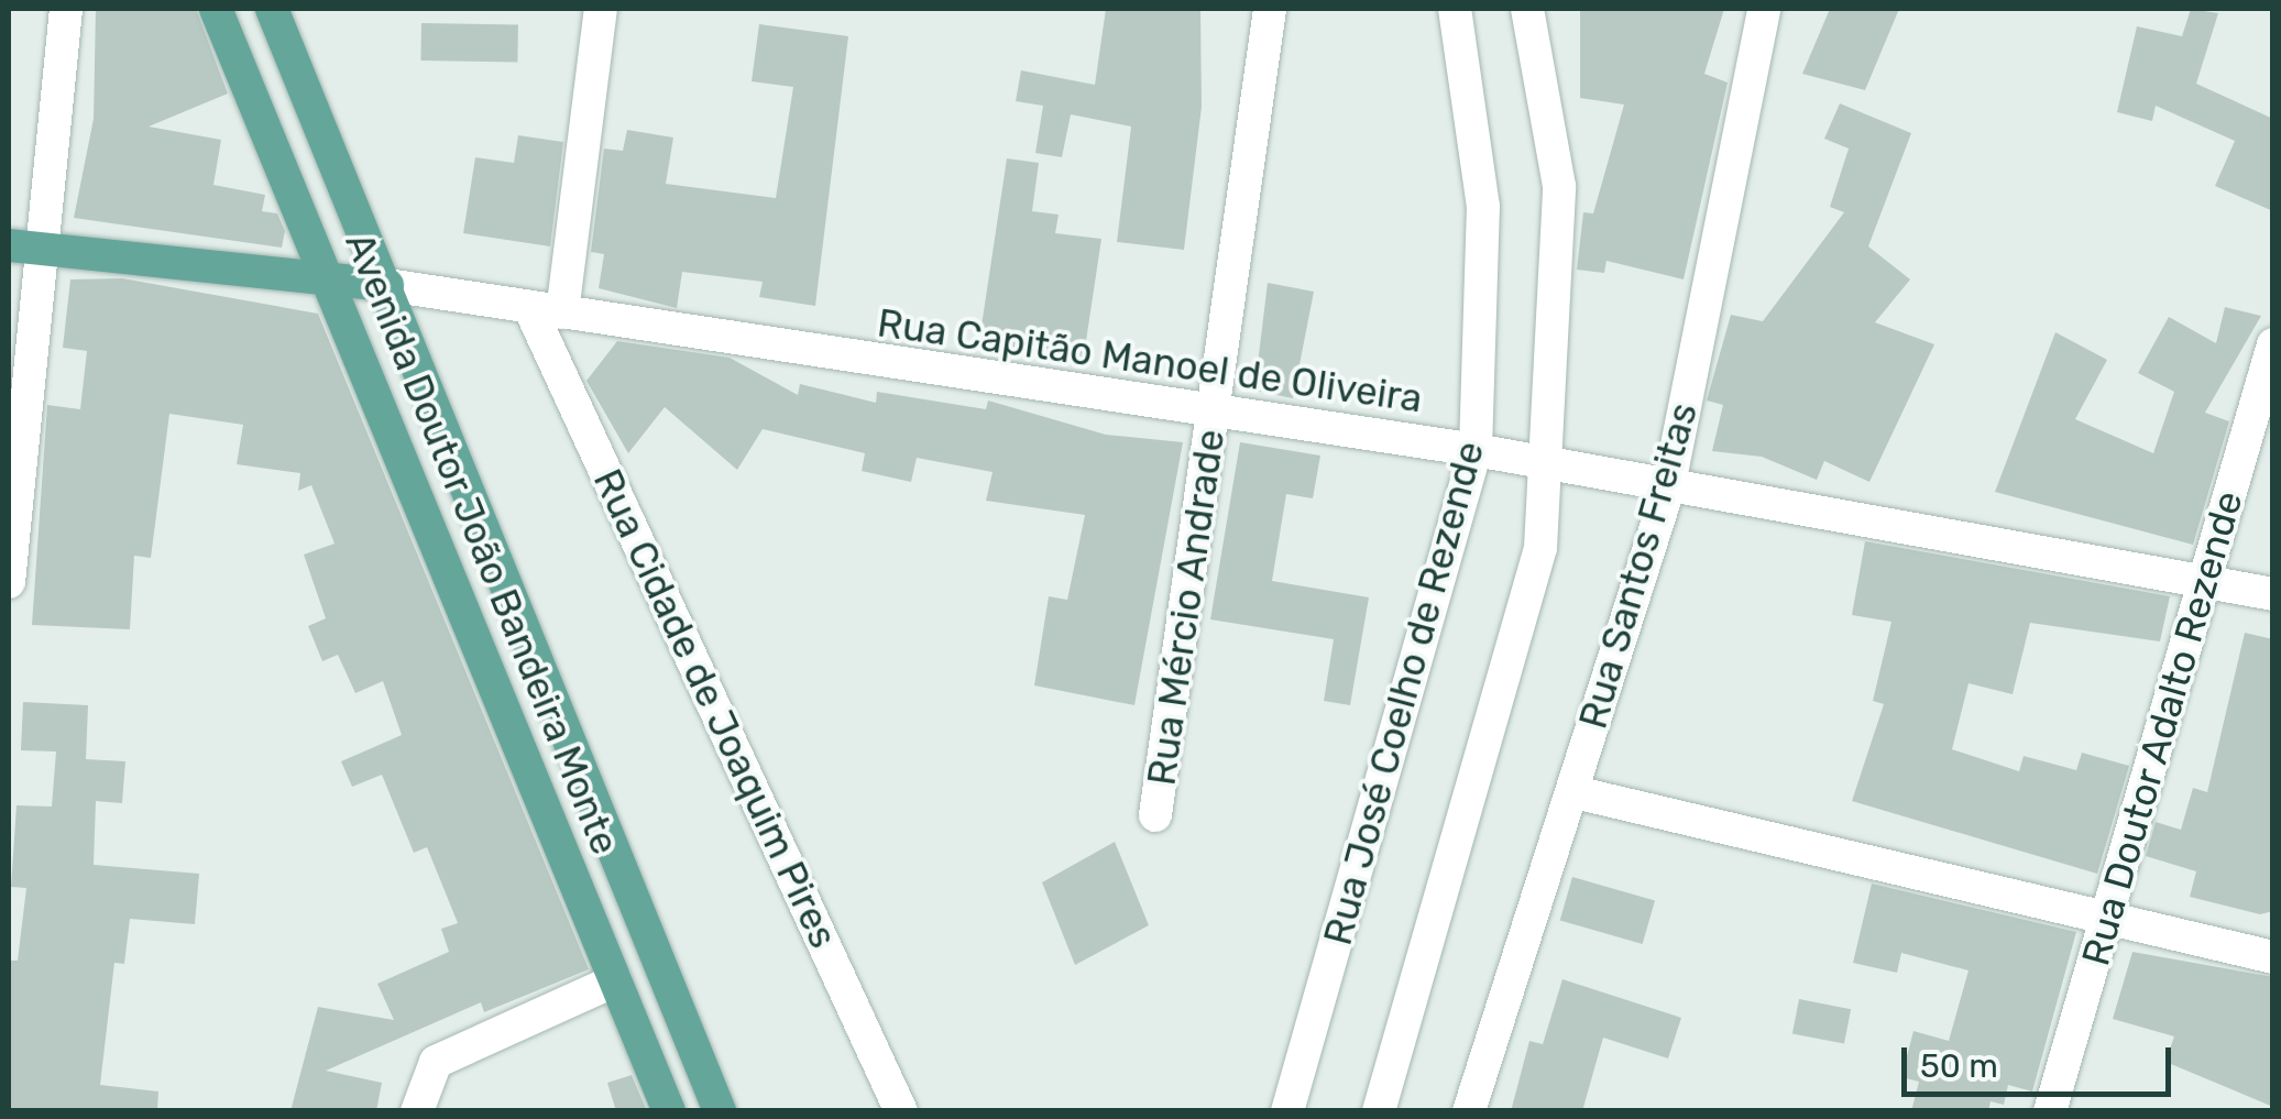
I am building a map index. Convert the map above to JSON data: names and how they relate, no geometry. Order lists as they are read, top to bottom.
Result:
{
  "streets": {
    "main road": ["Rua Capitão Manoel de Oliveira", "Avenida Doutor João Bandeira Monte"],
    "street": [
      "Rua Santos Freitas",
      "Rua Mércio Andrade",
      "Rua José Coelho de Rezende",
      "Rua Cidade de Joaquim Pires",
      "Rua Doutor Adalto Rezende"
    ]
  },
  "crossings": [
    ["Rua Capitão Manoel de Oliveira", "Avenida Doutor João Bandeira Monte"],
    ["Rua Capitão Manoel de Oliveira", "Rua Santos Freitas"],
    ["Rua Capitão Manoel de Oliveira", "Rua Mércio Andrade"],
    ["Rua Capitão Manoel de Oliveira", "Rua José Coelho de Rezende"],
    ["Rua Capitão Manoel de Oliveira", "Rua Cidade de Joaquim Pires"],
    ["Rua Capitão Manoel de Oliveira", "Rua Doutor Adalto Rezende"]
  ],
  "scale_bar": "50 m"
}
